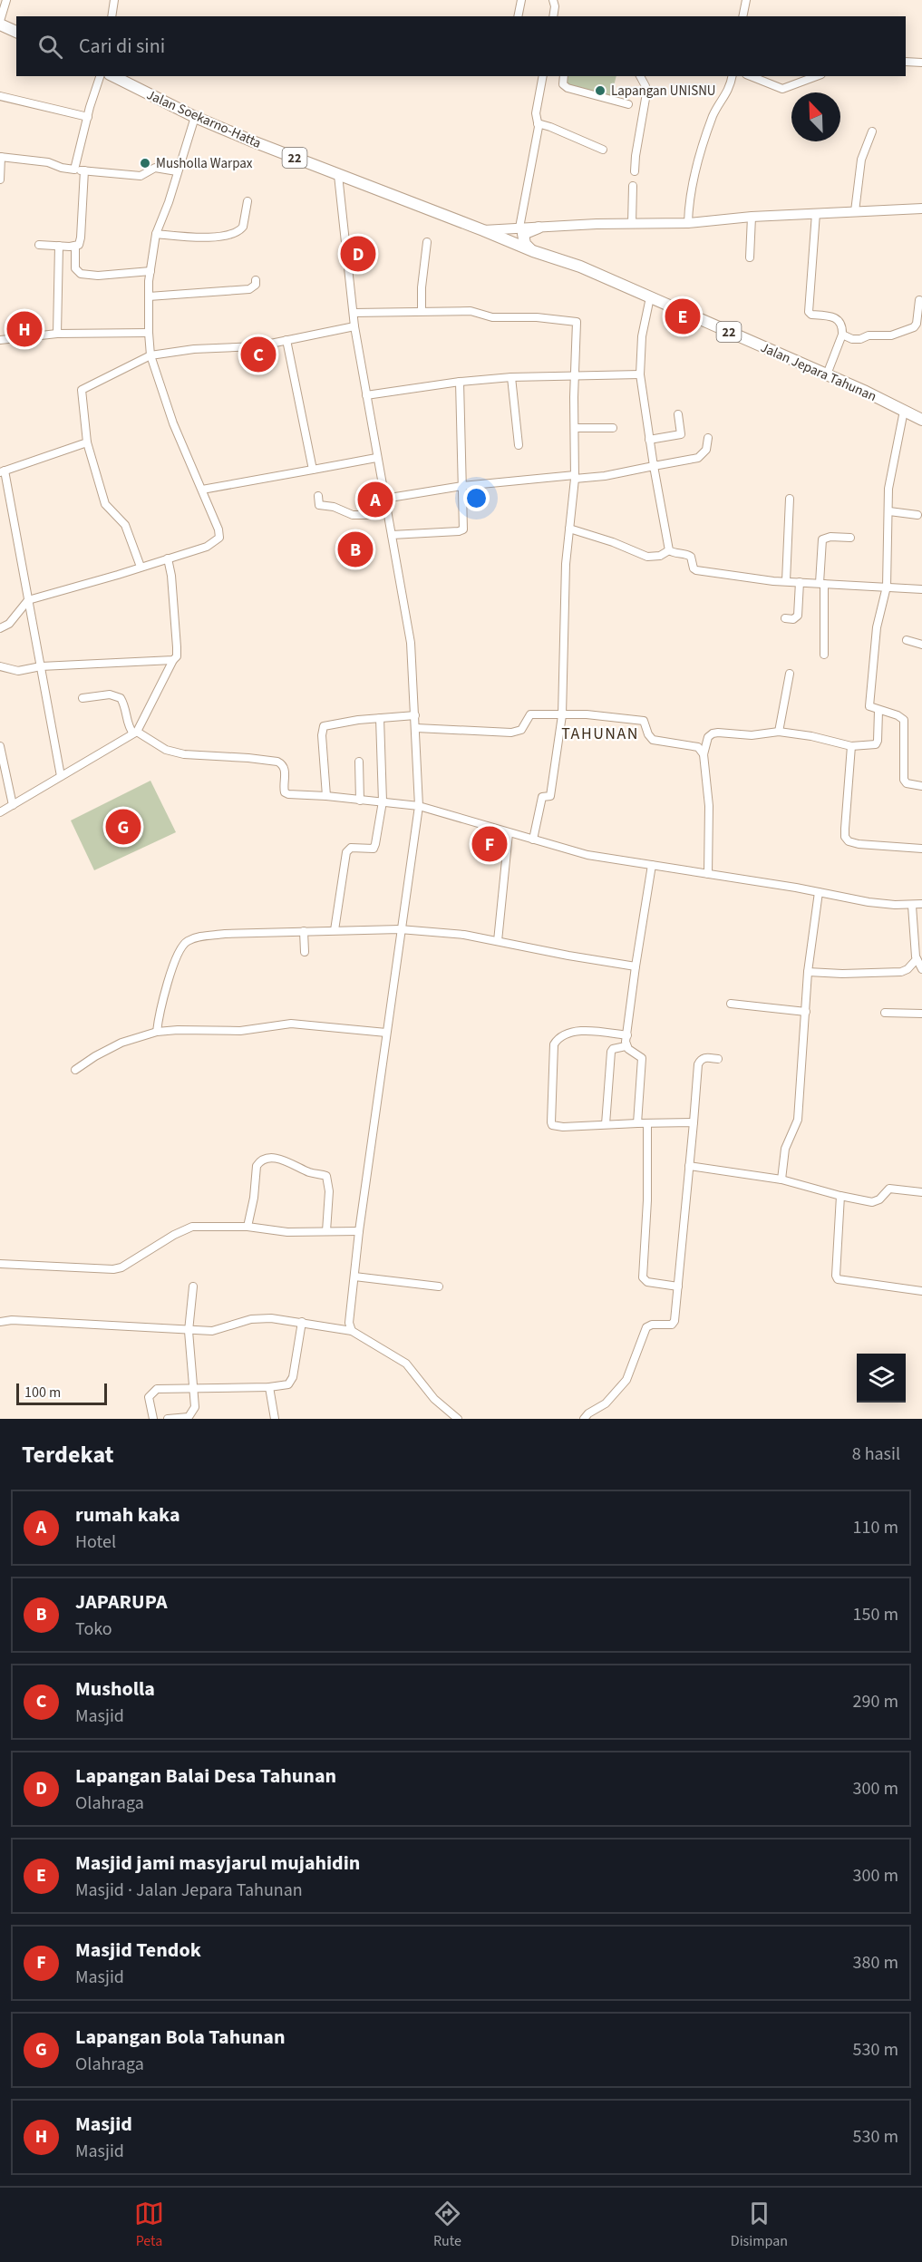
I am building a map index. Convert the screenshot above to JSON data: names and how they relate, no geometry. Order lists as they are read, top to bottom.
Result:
{
  "streets": {
    "highway": ["Jalan Soekarno-Hatta", "22", "Jalan Jepara Tahunan"]
  },
  "crossings": [
    ["Jalan Soekarno-Hatta", "22"],
    ["22", "Jalan Jepara Tahunan"]
  ],
  "districts": ["TAHUNAN"],
  "places": ["Lapangan UNISNU", "Musholla Warpax"],
  "scale_bar": "100 m",
  "north": "top left",
  "page": {
    "search": "Cari di sini",
    "pins": [
      "D",
      "E",
      "H",
      "C",
      "A",
      "B",
      "G",
      "F"
    ],
    "scale": "100 m",
    "heading": ["Terdekat", "8 hasil"],
    "list": [
      {
        "mark": "A",
        "name": "rumah kaka",
        "note": "Hotel",
        "value": "110 m"
      },
      {
        "mark": "B",
        "name": "JAPARUPA",
        "note": "Toko",
        "value": "150 m"
      },
      {
        "mark": "C",
        "name": "Musholla",
        "note": "Masjid",
        "value": "290 m"
      },
      {
        "mark": "D",
        "name": "Lapangan Balai Desa Tahunan",
        "note": "Olahraga",
        "value": "300 m"
      },
      {
        "mark": "E",
        "name": "Masjid jami masyjarul mujahidin",
        "note": "Masjid · Jalan Jepara Tahunan",
        "value": "300 m"
      },
      {
        "mark": "F",
        "name": "Masjid Tendok",
        "note": "Masjid",
        "value": "380 m"
      },
      {
        "mark": "G",
        "name": "Lapangan Bola Tahunan",
        "note": "Olahraga",
        "value": "530 m"
      },
      {
        "mark": "H",
        "name": "Masjid",
        "note": "Masjid",
        "value": "530 m"
      }
    ],
    "nav": ["Peta", "Rute", "Disimpan"]
  }
}
